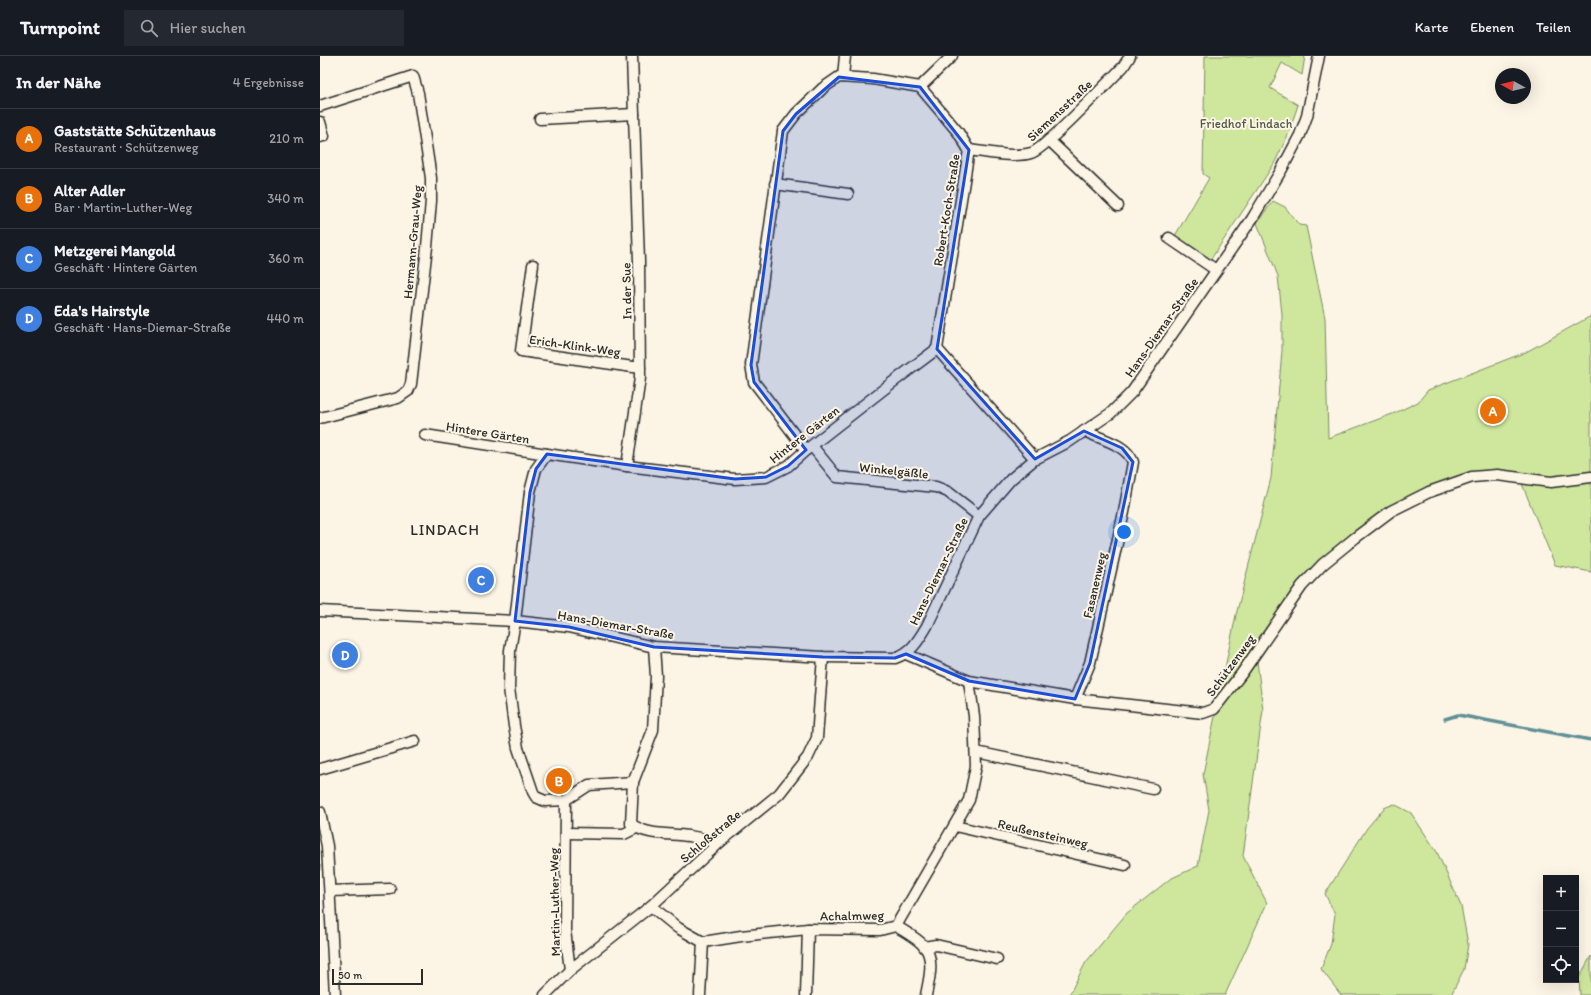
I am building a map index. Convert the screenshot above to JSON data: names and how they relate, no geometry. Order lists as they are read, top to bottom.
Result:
{
  "streets": {
    "street": [
      "Siemensstraße",
      "Robert-Koch-Straße",
      "Hermann-Grau-Weg",
      "In der Sue",
      "Hans-Diemar-Straße",
      "Erich-Klink-Weg",
      "Hintere Gärten",
      "Winkelgäßle",
      "Fasanenweg",
      "Schützenweg",
      "Reußensteinweg",
      "Schloßstraße",
      "Martin-Luther-Weg",
      "Achalmweg"
    ]
  },
  "crossings": [
    ["Siemensstraße", "Robert-Koch-Straße"],
    ["Robert-Koch-Straße", "Hintere Gärten"],
    ["In der Sue", "Erich-Klink-Weg"],
    ["In der Sue", "Hintere Gärten"],
    ["Hans-Diemar-Straße", "Hintere Gärten"],
    ["Hans-Diemar-Straße", "Winkelgäßle"],
    ["Hans-Diemar-Straße", "Fasanenweg"],
    ["Hans-Diemar-Straße", "Schützenweg"],
    ["Hans-Diemar-Straße", "Schloßstraße"],
    ["Hintere Gärten", "Winkelgäßle"],
    ["Fasanenweg", "Schützenweg"],
    ["Schützenweg", "Achalmweg"],
    ["Reußensteinweg", "Achalmweg"],
    ["Schloßstraße", "Martin-Luther-Weg"]
  ],
  "districts": ["LINDACH"],
  "parks": ["Friedhof Lindach"],
  "scale_bar": "50 m",
  "north": "left",
  "page": {
    "header": "Turnpoint",
    "search": "Hier suchen",
    "nav": ["Karte", "Ebenen", "Teilen"],
    "heading": ["In der Nähe", "4 Ergebnisse"],
    "list": [
      {
        "mark": "A",
        "name": "Gaststätte Schützenhaus",
        "note": "Restaurant · Schützenweg",
        "value": "210 m"
      },
      {
        "mark": "B",
        "name": "Alter Adler",
        "note": "Bar · Martin-Luther-Weg",
        "value": "340 m"
      },
      {
        "mark": "C",
        "name": "Metzgerei Mangold",
        "note": "Geschäft · Hintere Gärten",
        "value": "360 m"
      },
      {
        "mark": "D",
        "name": "Eda's Hairstyle",
        "note": "Geschäft · Hans-Diemar-Straße",
        "value": "440 m"
      }
    ],
    "pins": [
      "A",
      "C",
      "D",
      "B"
    ],
    "map_buttons": ["+", "−"],
    "scale": "50 m"
  }
}
